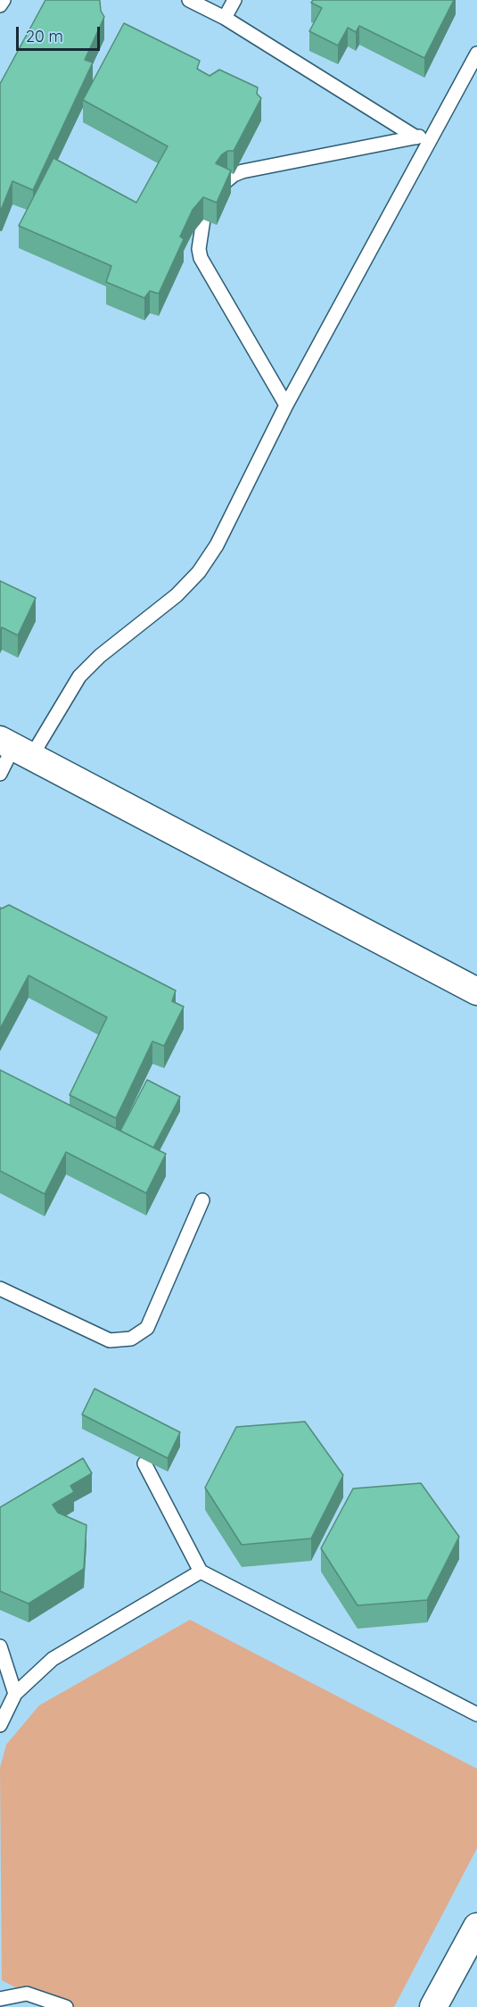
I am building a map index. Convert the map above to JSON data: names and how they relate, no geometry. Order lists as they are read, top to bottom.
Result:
{
  "scale_bar": "20 m"
}
